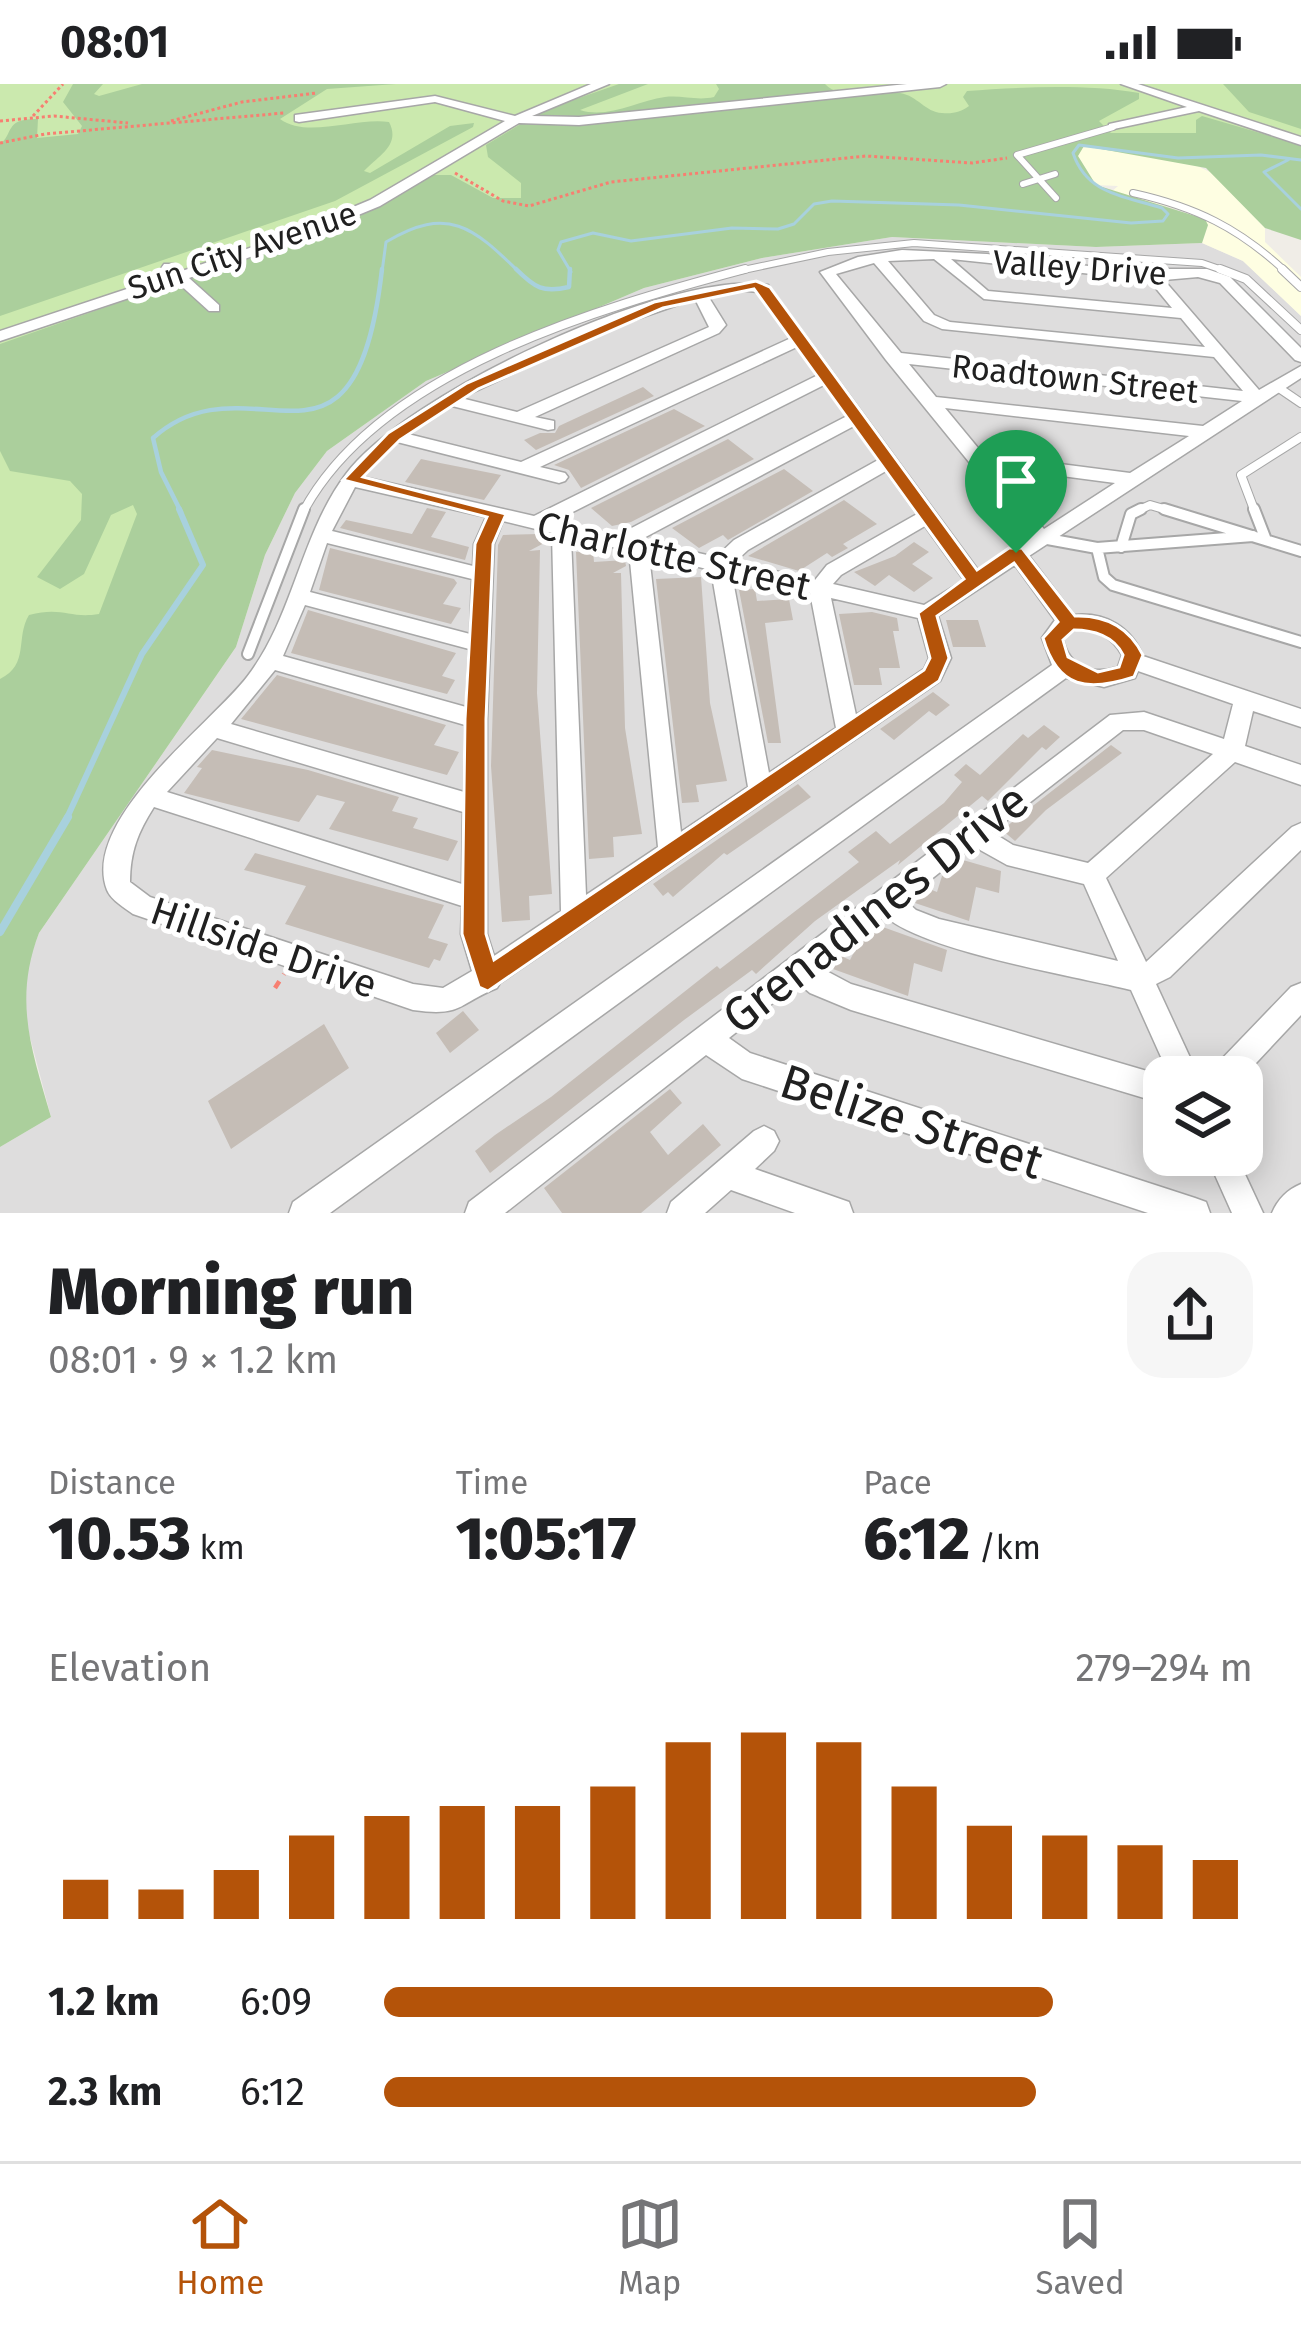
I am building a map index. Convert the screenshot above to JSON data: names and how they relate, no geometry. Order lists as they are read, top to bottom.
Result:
{
  "streets": {
    "street": [
      "Sun City Avenue",
      "Valley Drive",
      "Roadtown Street",
      "Charlotte Street",
      "Grenadines Drive",
      "Hillside Drive",
      "Belize Street"
    ]
  },
  "crossings": [
    ["Valley Drive", "Roadtown Street"],
    ["Charlotte Street", "Hillside Drive"],
    ["Grenadines Drive", "Belize Street"]
  ],
  "page": {
    "status": "08:01",
    "heading": ["Morning run", "08:01 · 9 × 1.2 km"],
    "stats": [
      ["Distance", "10.53 km"],
      ["Time", "1:05:17"],
      ["Pace", "6:12 /km"]
    ],
    "chart": ["Elevation", "279–294 m"],
    "list": [
      {
        "name": "1.2 km",
        "note": "6:09"
      },
      {
        "name": "2.3 km",
        "note": "6:12"
      }
    ],
    "tabs": ["Home", "Map", "Saved"]
  }
}
